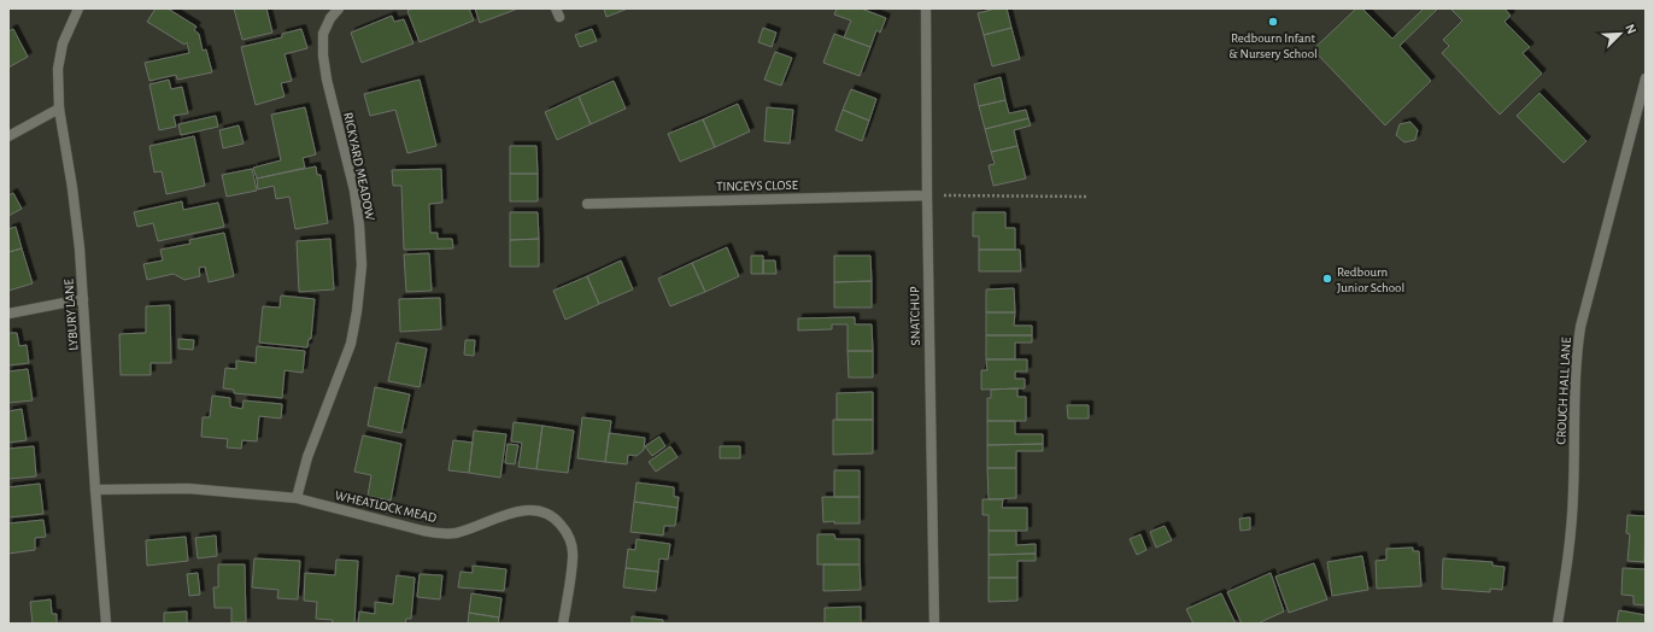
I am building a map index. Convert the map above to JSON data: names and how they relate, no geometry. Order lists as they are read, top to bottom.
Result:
{
  "streets": {
    "street": [
      "RICKYARD MEADOW",
      "TINGEYS CLOSE",
      "LYBURY LANE",
      "SNATCHUP",
      "CROUCH HALL LANE",
      "WHEATLOCK MEAD"
    ]
  },
  "crossings": [
    ["RICKYARD MEADOW", "WHEATLOCK MEAD"],
    ["TINGEYS CLOSE", "SNATCHUP"],
    ["LYBURY LANE", "WHEATLOCK MEAD"]
  ],
  "places": ["Redbourn Infant & Nursery School", "Redbourn Junior School"],
  "north": "top right"
}
